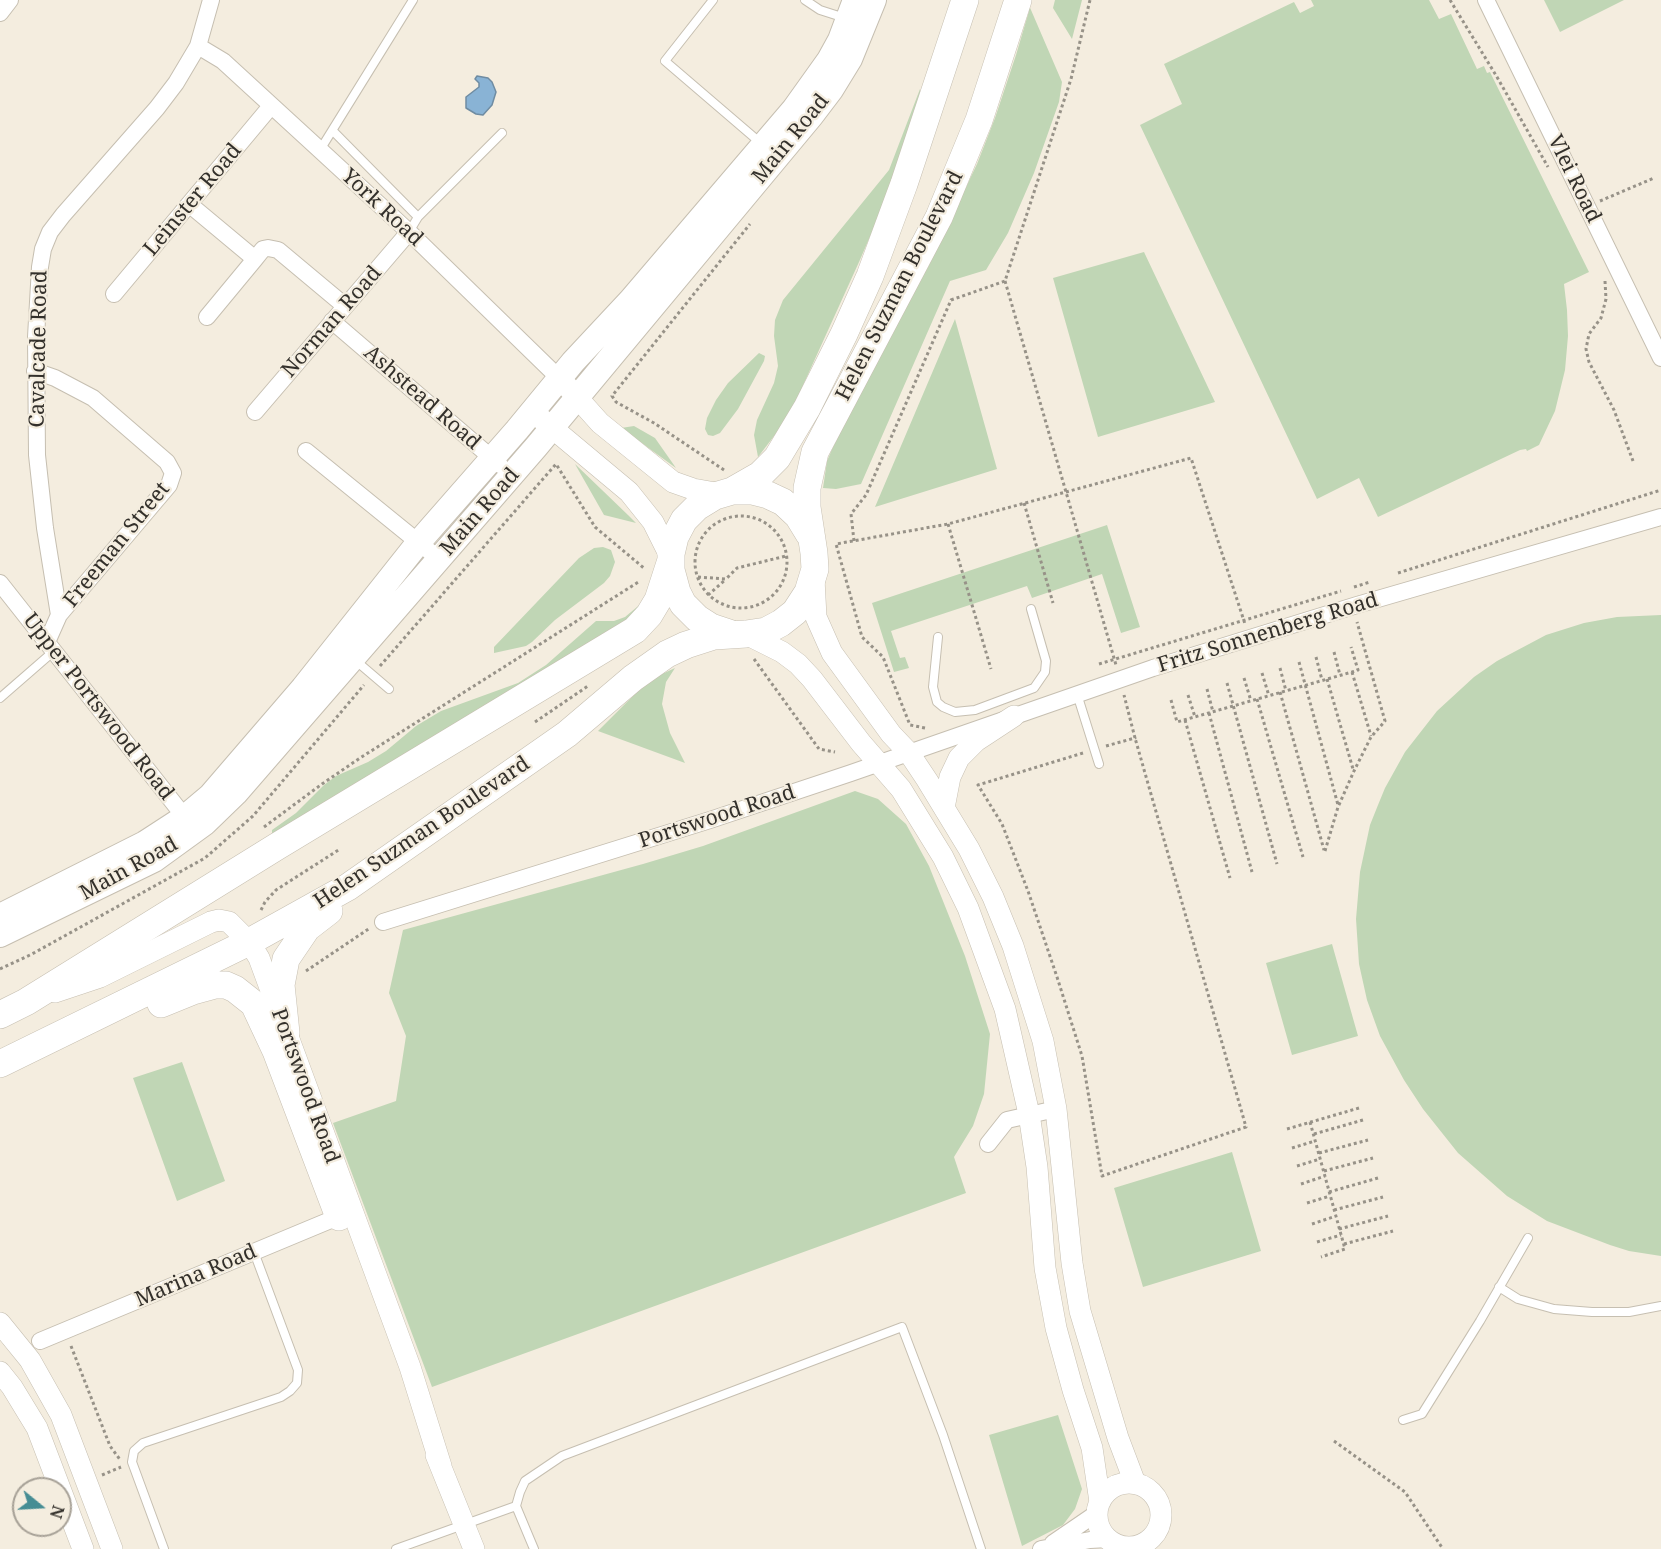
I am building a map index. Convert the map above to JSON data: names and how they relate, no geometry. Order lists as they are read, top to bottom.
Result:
{
  "streets": {
    "main road": ["Main Road", "Helen Suzman Boulevard"],
    "street": [
      "Vlei Road",
      "Leinster Road",
      "York Road",
      "Norman Road",
      "Cavalcade Road",
      "Ashstead Road",
      "Freeman Street",
      "Fritz Sonnenberg Road",
      "Upper Portswood Road",
      "Portswood Road",
      "Marina Road"
    ]
  },
  "crossings": [
    ["Main Road", "York Road"],
    ["Main Road", "Ashstead Road"],
    ["Main Road", "Upper Portswood Road"],
    ["Leinster Road", "York Road"],
    ["York Road", "Norman Road"],
    ["York Road", "Cavalcade Road"],
    ["Helen Suzman Boulevard", "Portswood Road"],
    ["Norman Road", "Ashstead Road"],
    ["Cavalcade Road", "Freeman Street"],
    ["Fritz Sonnenberg Road", "Portswood Road"],
    ["Portswood Road", "Marina Road"]
  ],
  "north": "right"
}
